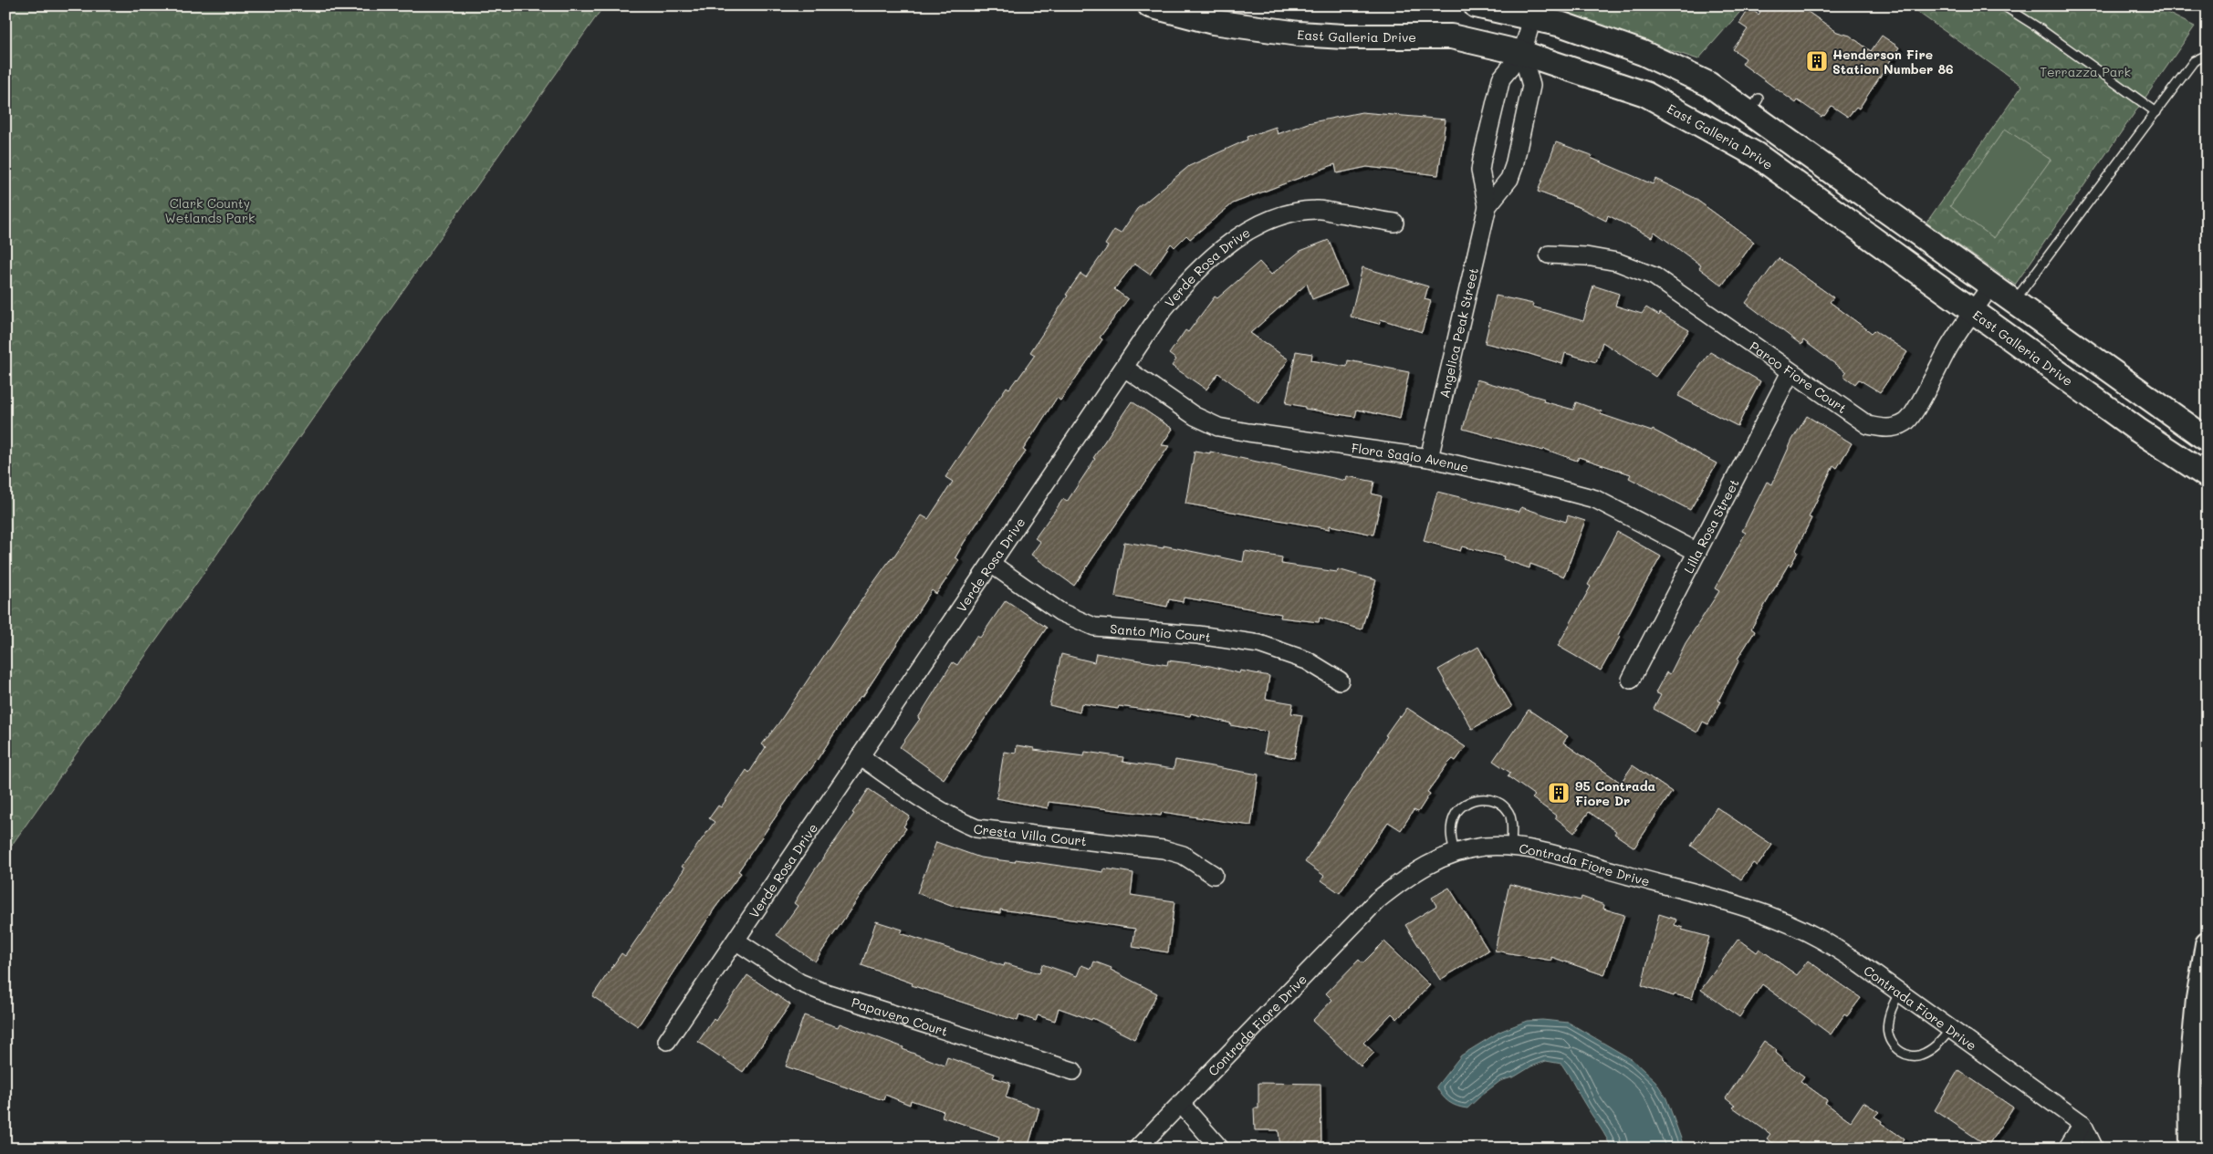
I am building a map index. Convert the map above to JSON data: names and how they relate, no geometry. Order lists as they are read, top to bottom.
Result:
{
  "streets": {
    "main road": ["East Galleria Drive"],
    "street": [
      "Verde Rosa Drive",
      "Angelica Peak Street",
      "Parco Fiore Court",
      "Flora Sagio Avenue",
      "Lilla Rosa Street",
      "Santo Mio Court",
      "Cresta Villa Court",
      "Contrada Fiore Drive",
      "Papavero Court"
    ]
  },
  "crossings": [
    ["East Galleria Drive", "Angelica Peak Street"],
    ["East Galleria Drive", "Parco Fiore Court"],
    ["Verde Rosa Drive", "Flora Sagio Avenue"],
    ["Verde Rosa Drive", "Santo Mio Court"],
    ["Verde Rosa Drive", "Cresta Villa Court"],
    ["Verde Rosa Drive", "Papavero Court"],
    ["Angelica Peak Street", "Flora Sagio Avenue"],
    ["Parco Fiore Court", "Lilla Rosa Street"],
    ["Flora Sagio Avenue", "Lilla Rosa Street"]
  ],
  "parks": ["Terrazza Park", "Clark County Wetlands Park"],
  "places": {
    "building": ["Henderson Fire Station Number 86", "95 Contrada Fiore Dr"]
  }
}
